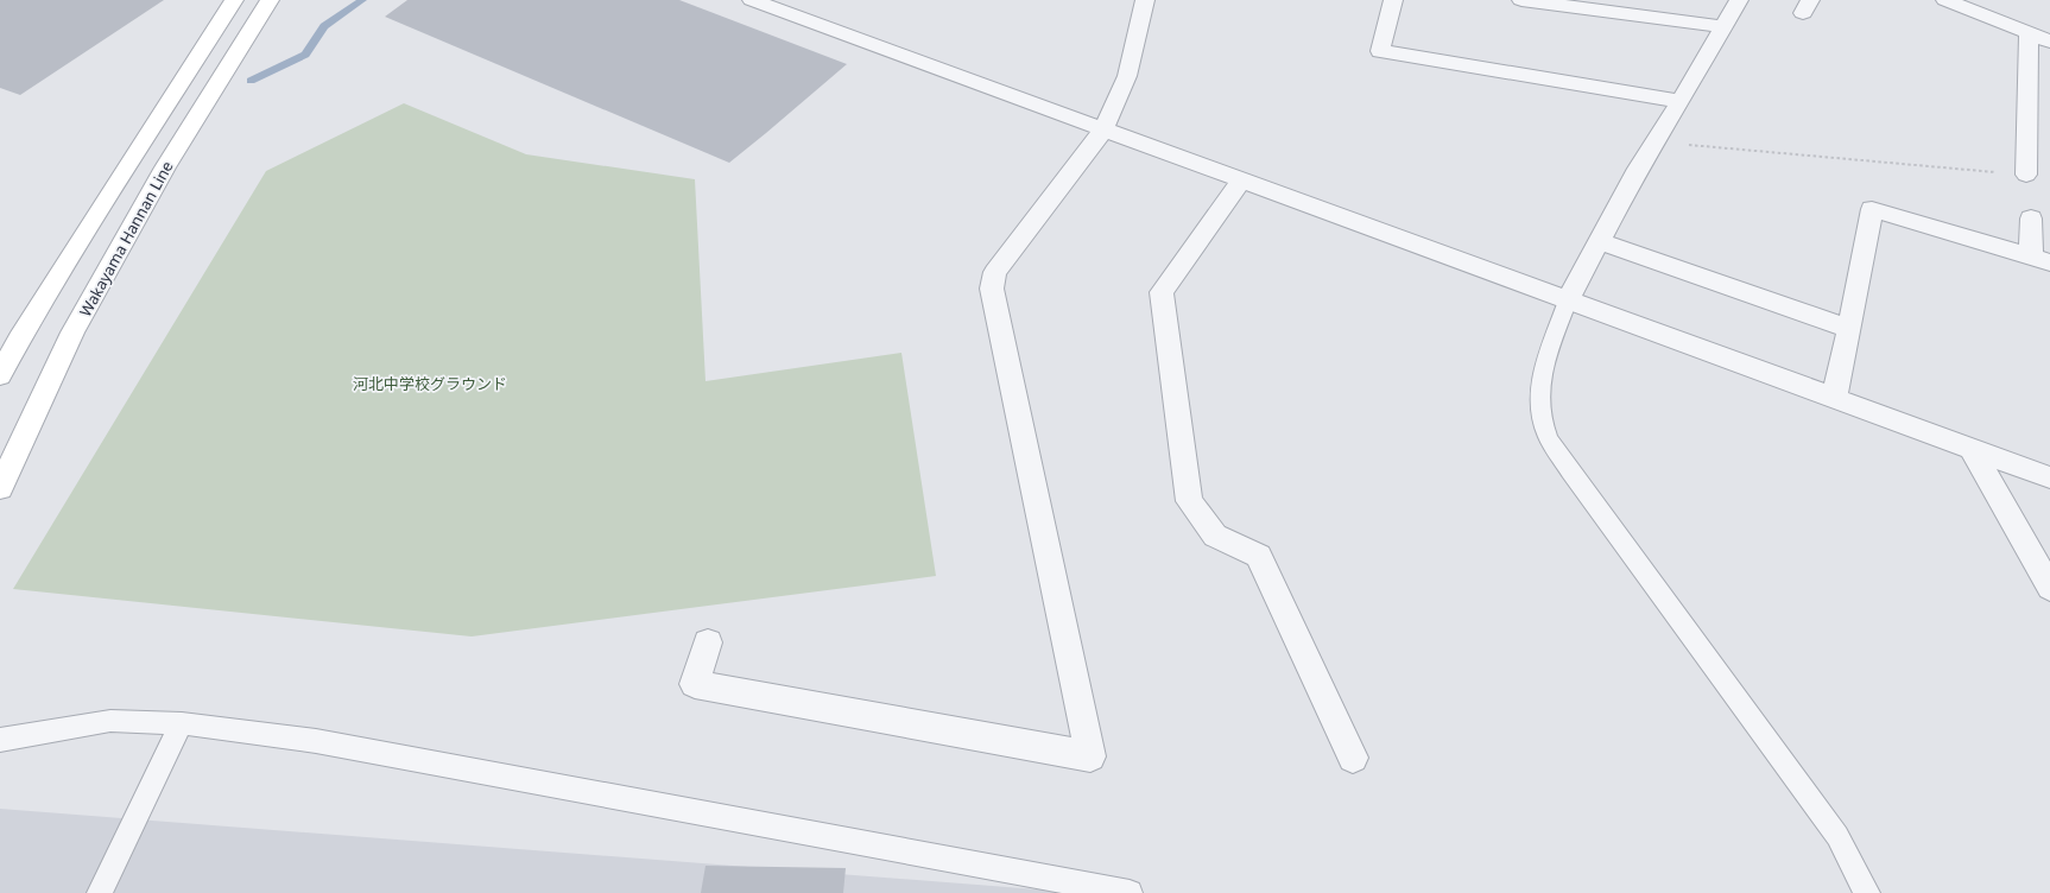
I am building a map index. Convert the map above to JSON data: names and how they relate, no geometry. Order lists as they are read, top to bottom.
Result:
{
  "streets": {
    "main road": ["Wakayama Hannan Line"]
  },
  "parks": ["河北中学校グラウンド"]
}
